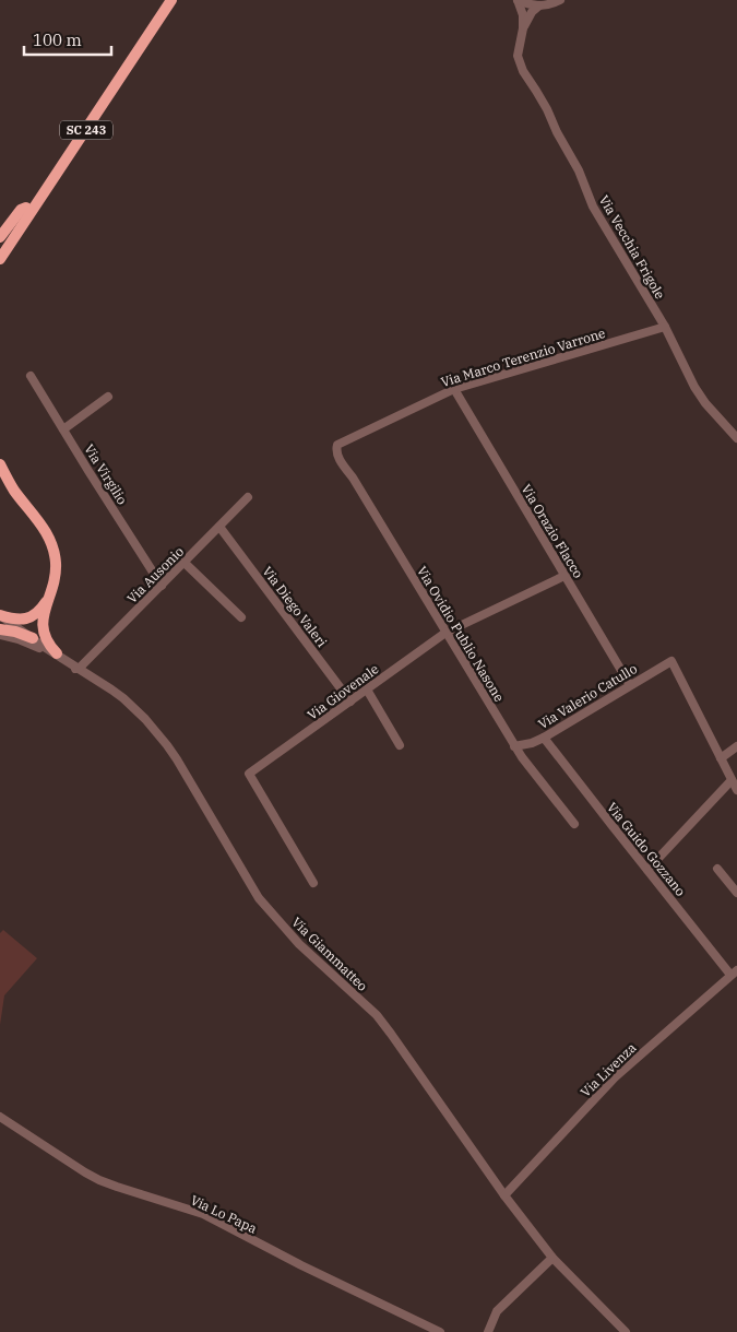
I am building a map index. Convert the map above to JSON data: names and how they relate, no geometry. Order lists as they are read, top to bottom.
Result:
{
  "streets": {
    "highway": ["SC 243"],
    "street": [
      "Via Vecchia Frigole",
      "Via Marco Terenzio Varrone",
      "Via Virgilio",
      "Via Orazio Flacco",
      "Via Ausonio",
      "Via Diego Valeri",
      "Via Ovidio Publio Nasone",
      "Via Giovenale",
      "Via Valerio Catullo",
      "Via Guido Gozzano",
      "Via Giammatteo",
      "Via Livenza",
      "Via Lo Papa"
    ]
  },
  "crossings": [
    ["Via Vecchia Frigole", "Via Marco Terenzio Varrone"],
    ["Via Marco Terenzio Varrone", "Via Orazio Flacco"],
    ["Via Marco Terenzio Varrone", "Via Ovidio Publio Nasone"],
    ["Via Virgilio", "Via Ausonio"],
    ["Via Orazio Flacco", "Via Giovenale"],
    ["Via Orazio Flacco", "Via Valerio Catullo"],
    ["Via Ausonio", "Via Diego Valeri"],
    ["Via Ausonio", "Via Giammatteo"],
    ["Via Diego Valeri", "Via Giovenale"],
    ["Via Ovidio Publio Nasone", "Via Giovenale"],
    ["Via Ovidio Publio Nasone", "Via Valerio Catullo"],
    ["Via Valerio Catullo", "Via Guido Gozzano"],
    ["Via Guido Gozzano", "Via Livenza"],
    ["Via Giammatteo", "Via Livenza"]
  ],
  "scale_bar": "100 m"
}
